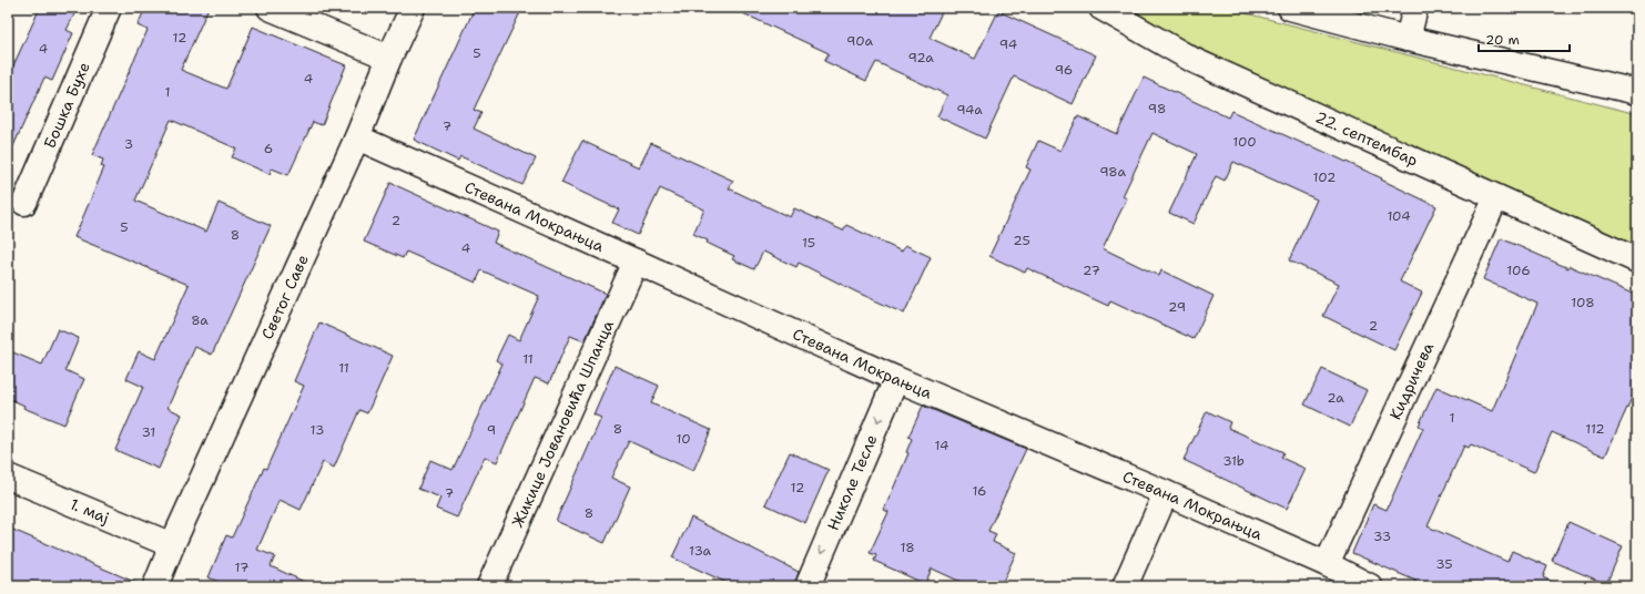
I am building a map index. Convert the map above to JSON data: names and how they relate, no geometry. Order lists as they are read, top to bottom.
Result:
{
  "streets": {
    "street": [
      "Бошка Бухе",
      "22. септембар",
      "Стевана Мокрањца",
      "Светог Саве",
      "Кидричева",
      "Жикице Јовановића Шпанца",
      "Николе Тесле",
      "1. мај"
    ]
  },
  "crossings": [
    ["22. септембар", "Кидричева"],
    ["Стевана Мокрањца", "Светог Саве"],
    ["Стевана Мокрањца", "Кидричева"],
    ["Стевана Мокрањца", "Жикице Јовановића Шпанца"],
    ["Стевана Мокрањца", "Николе Тесле"],
    ["Светог Саве", "1. мај"]
  ],
  "one_way": ["Николе Тесле"],
  "house_numbers": [
    "12",
    "90a",
    "94",
    "4",
    "5",
    "92a",
    "96",
    "4",
    "1",
    "98",
    "94a",
    "7",
    "100",
    "3",
    "6",
    "98a",
    "102",
    "104",
    "2",
    "5",
    "8",
    "25",
    "15",
    "4",
    "27",
    "106",
    "108",
    "29",
    "8a",
    "2",
    "11",
    "11",
    "2a",
    "1",
    "8",
    "112",
    "13",
    "9",
    "31",
    "10",
    "14",
    "31b",
    "12",
    "16",
    "7",
    "8",
    "33",
    "18",
    "13a",
    "35",
    "17"
  ],
  "scale_bar": "20 m"
}
